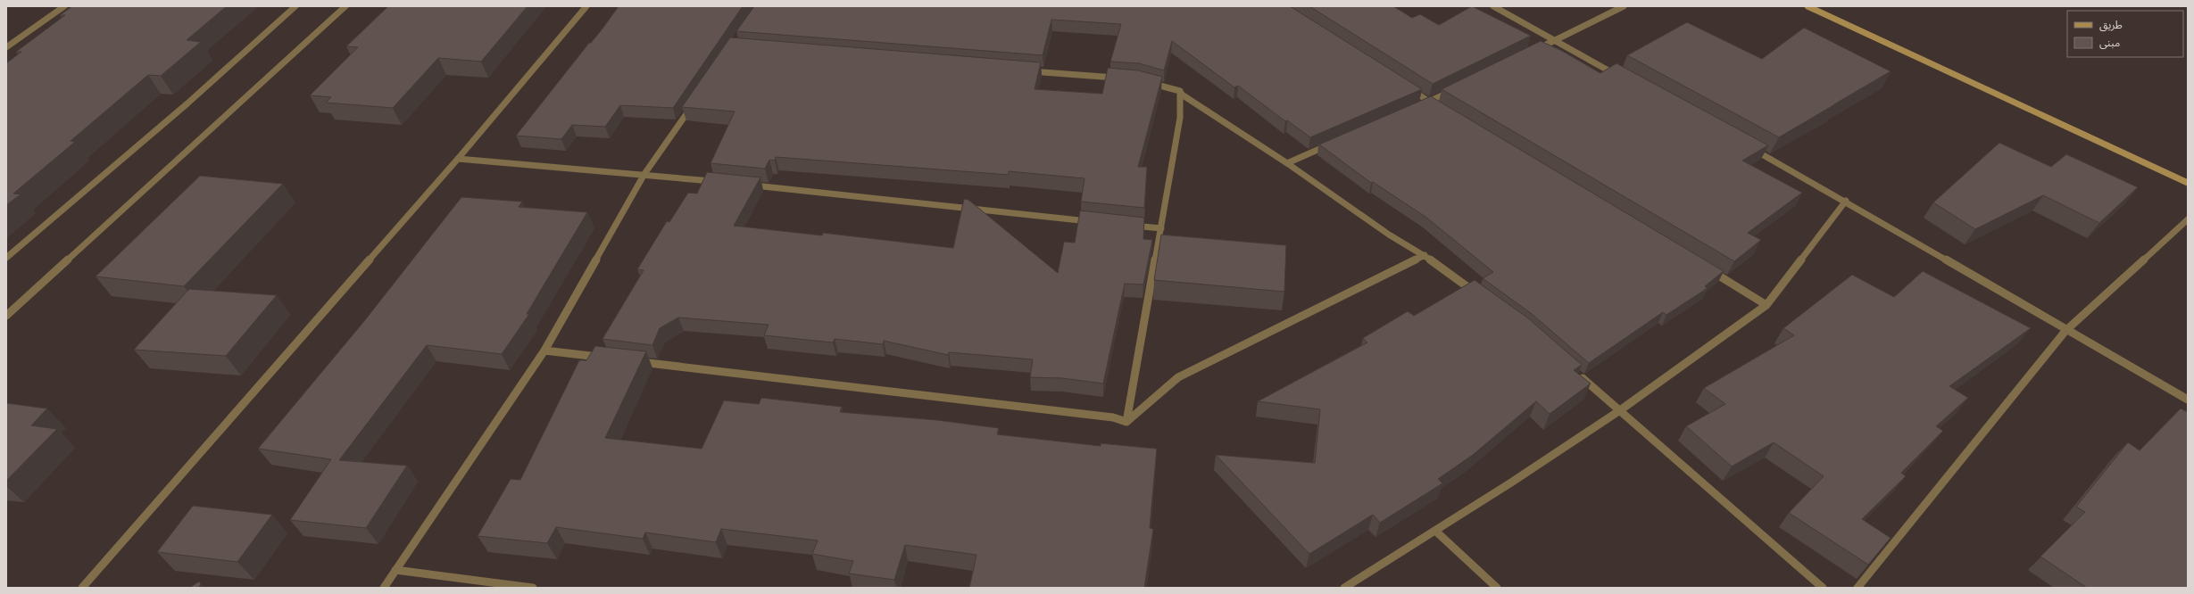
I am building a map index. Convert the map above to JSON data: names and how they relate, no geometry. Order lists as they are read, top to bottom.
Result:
{
  "legend": ["طريق", "مبنى"]
}
